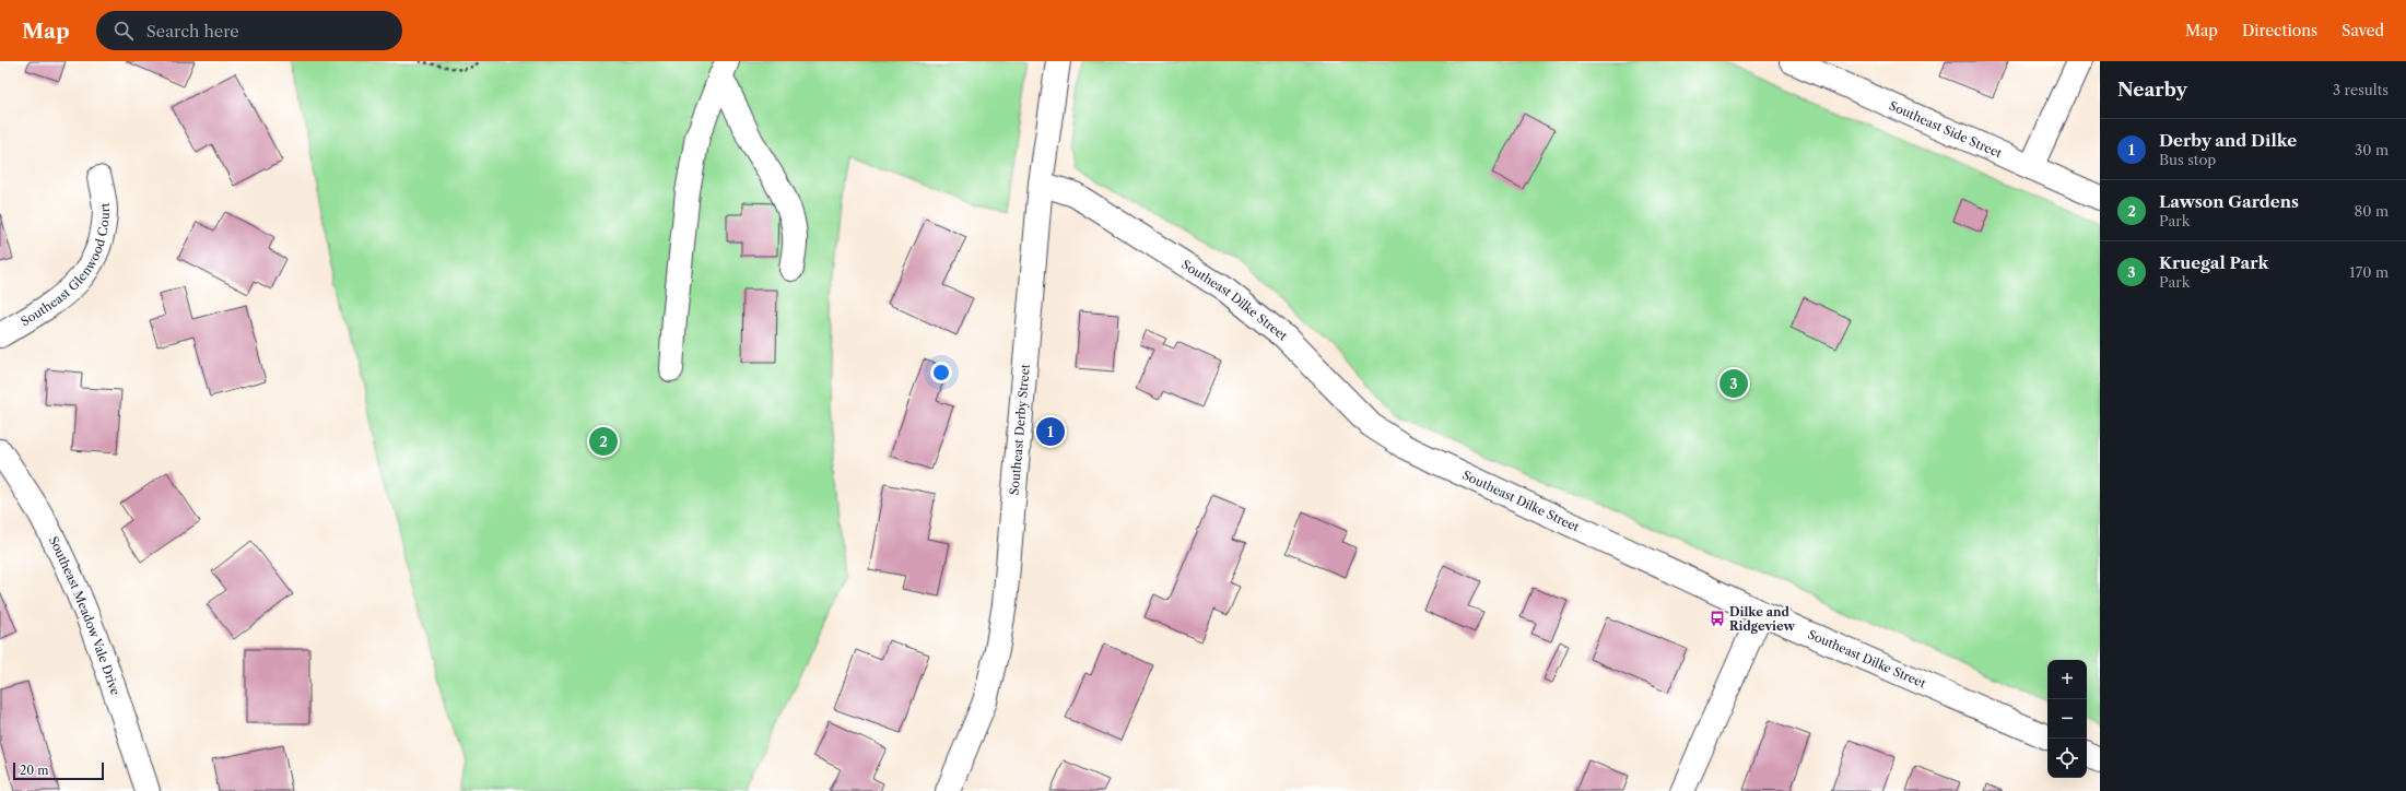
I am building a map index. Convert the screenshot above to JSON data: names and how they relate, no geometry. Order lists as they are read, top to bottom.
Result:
{
  "streets": {
    "street": [
      "Southeast Side Street",
      "Southeast Glenwood Court",
      "Southeast Dilke Street",
      "Southeast Derby Street",
      "Southeast Meadow Vale Drive"
    ]
  },
  "crossings": [
    ["Southeast Dilke Street", "Southeast Derby Street"]
  ],
  "places": {
    "bus stop": ["Dilke and Ridgeview"]
  },
  "scale_bar": "20 m",
  "page": {
    "header": "Map",
    "search": "Search here",
    "nav": ["Map", "Directions", "Saved"],
    "heading": ["Nearby", "3 results"],
    "list": [
      {
        "mark": "1",
        "name": "Derby and Dilke",
        "note": "Bus stop",
        "value": "30 m"
      },
      {
        "mark": "2",
        "name": "Lawson Gardens",
        "note": "Park",
        "value": "80 m"
      },
      {
        "mark": "3",
        "name": "Kruegal Park",
        "note": "Park",
        "value": "170 m"
      }
    ],
    "pins": ["3", "1", "2"],
    "map_buttons": ["+", "−"],
    "scale": "20 m"
  }
}
